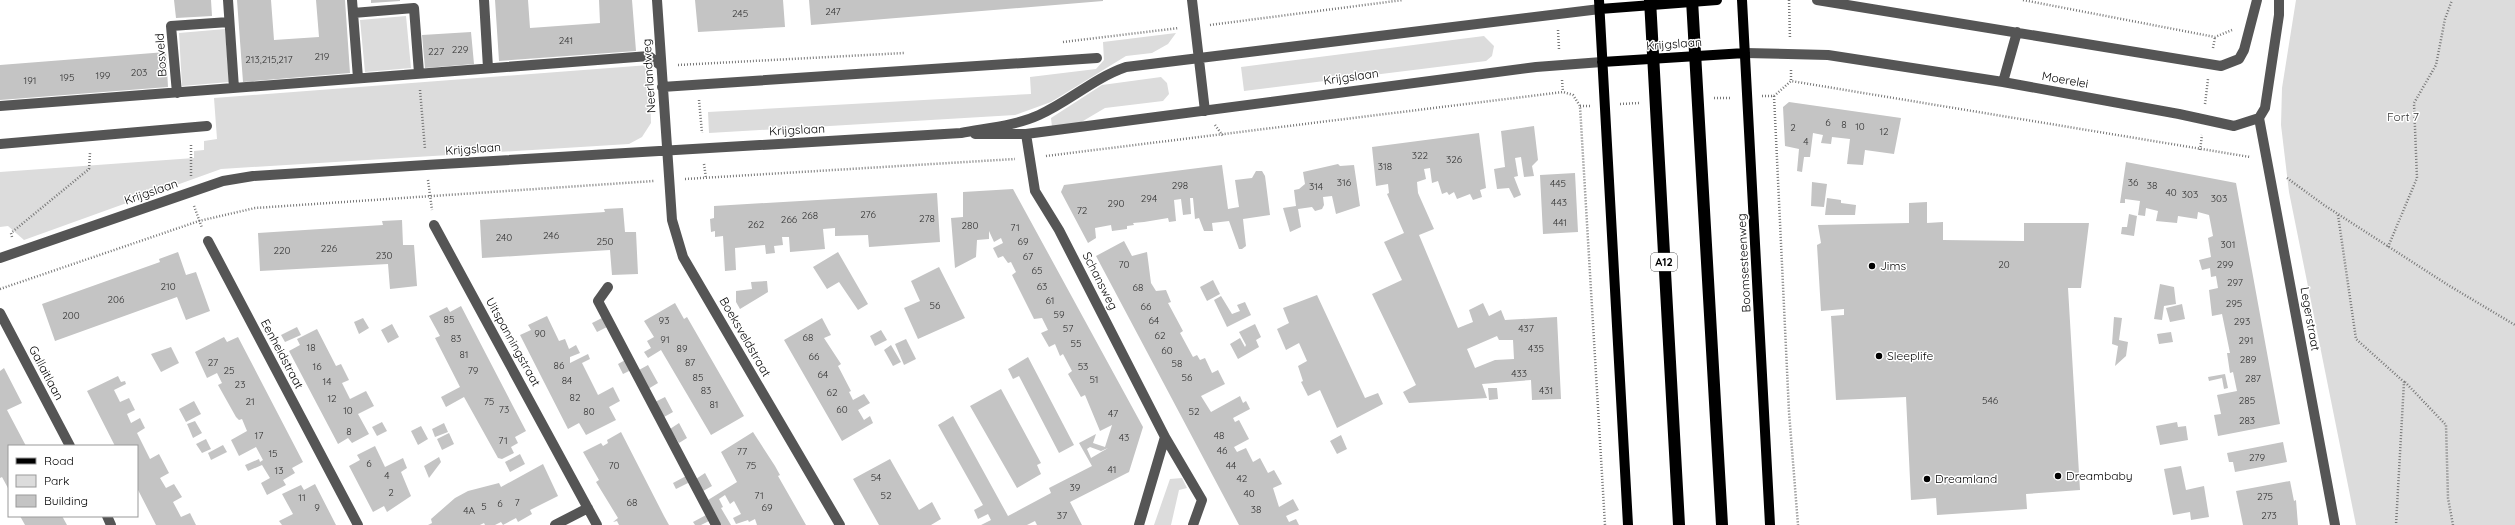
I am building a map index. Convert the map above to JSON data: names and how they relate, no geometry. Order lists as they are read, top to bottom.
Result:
{
  "streets": {
    "highway": ["A12"],
    "main road": ["Krijgslaan", "Boomsesteenweg"],
    "street": [
      "Bosveld",
      "Neerlandweg",
      "Moerelei",
      "Schansweg",
      "Legerstraat",
      "Boeksveldstraat",
      "Uitspanningstraat",
      "Eenheidstraat",
      "Gallaitlaan"
    ]
  },
  "crossings": [
    ["Krijgslaan", "Neerlandweg"],
    ["Krijgslaan", "Moerelei"],
    ["Krijgslaan", "Boomsesteenweg"],
    ["Krijgslaan", "Schansweg"],
    ["Krijgslaan", "Boeksveldstraat"],
    ["Neerlandweg", "Boeksveldstraat"],
    ["Moerelei", "Boomsesteenweg"],
    ["Moerelei", "Legerstraat"]
  ],
  "parks": ["Fort 7"],
  "places": [
    "Jims",
    "Sleeplife",
    "Dreambaby",
    "Dreamland"
  ],
  "house_numbers": [
    "247",
    "245",
    "241",
    "229",
    "227",
    "219",
    "213,215,217",
    "203",
    "199",
    "195",
    "191",
    "6",
    "8",
    "10",
    "2",
    "12",
    "4",
    "322",
    "326",
    "318",
    "316",
    "36",
    "445",
    "298",
    "38",
    "314",
    "40",
    "303",
    "294",
    "303",
    "443",
    "290",
    "72",
    "276",
    "268",
    "278",
    "266",
    "441",
    "262",
    "280",
    "71",
    "246",
    "240",
    "250",
    "69",
    "301",
    "226",
    "220",
    "230",
    "67",
    "70",
    "20",
    "299",
    "65",
    "297",
    "210",
    "63",
    "68",
    "206",
    "61",
    "295",
    "56",
    "66",
    "59",
    "200",
    "85",
    "93",
    "64",
    "293",
    "57",
    "437",
    "90",
    "62",
    "68",
    "83",
    "91",
    "291",
    "55",
    "18",
    "89",
    "435",
    "60",
    "81",
    "66",
    "289",
    "27",
    "87",
    "58",
    "86",
    "16",
    "53",
    "25",
    "79",
    "433",
    "64",
    "85",
    "56",
    "287",
    "51",
    "84",
    "14",
    "23",
    "83",
    "431",
    "62",
    "82",
    "12",
    "546",
    "285",
    "21",
    "75",
    "81",
    "73",
    "60",
    "10",
    "80",
    "52",
    "47",
    "283",
    "8",
    "17",
    "48",
    "43",
    "71",
    "46",
    "77",
    "15",
    "279",
    "6",
    "70",
    "75",
    "44",
    "41",
    "13",
    "4",
    "54",
    "42",
    "39",
    "2",
    "40",
    "71",
    "52",
    "275",
    "11",
    "7",
    "68",
    "6",
    "5",
    "9",
    "69",
    "38",
    "4A",
    "37",
    "273"
  ],
  "legend": ["Road", "Park", "Building"]
}
